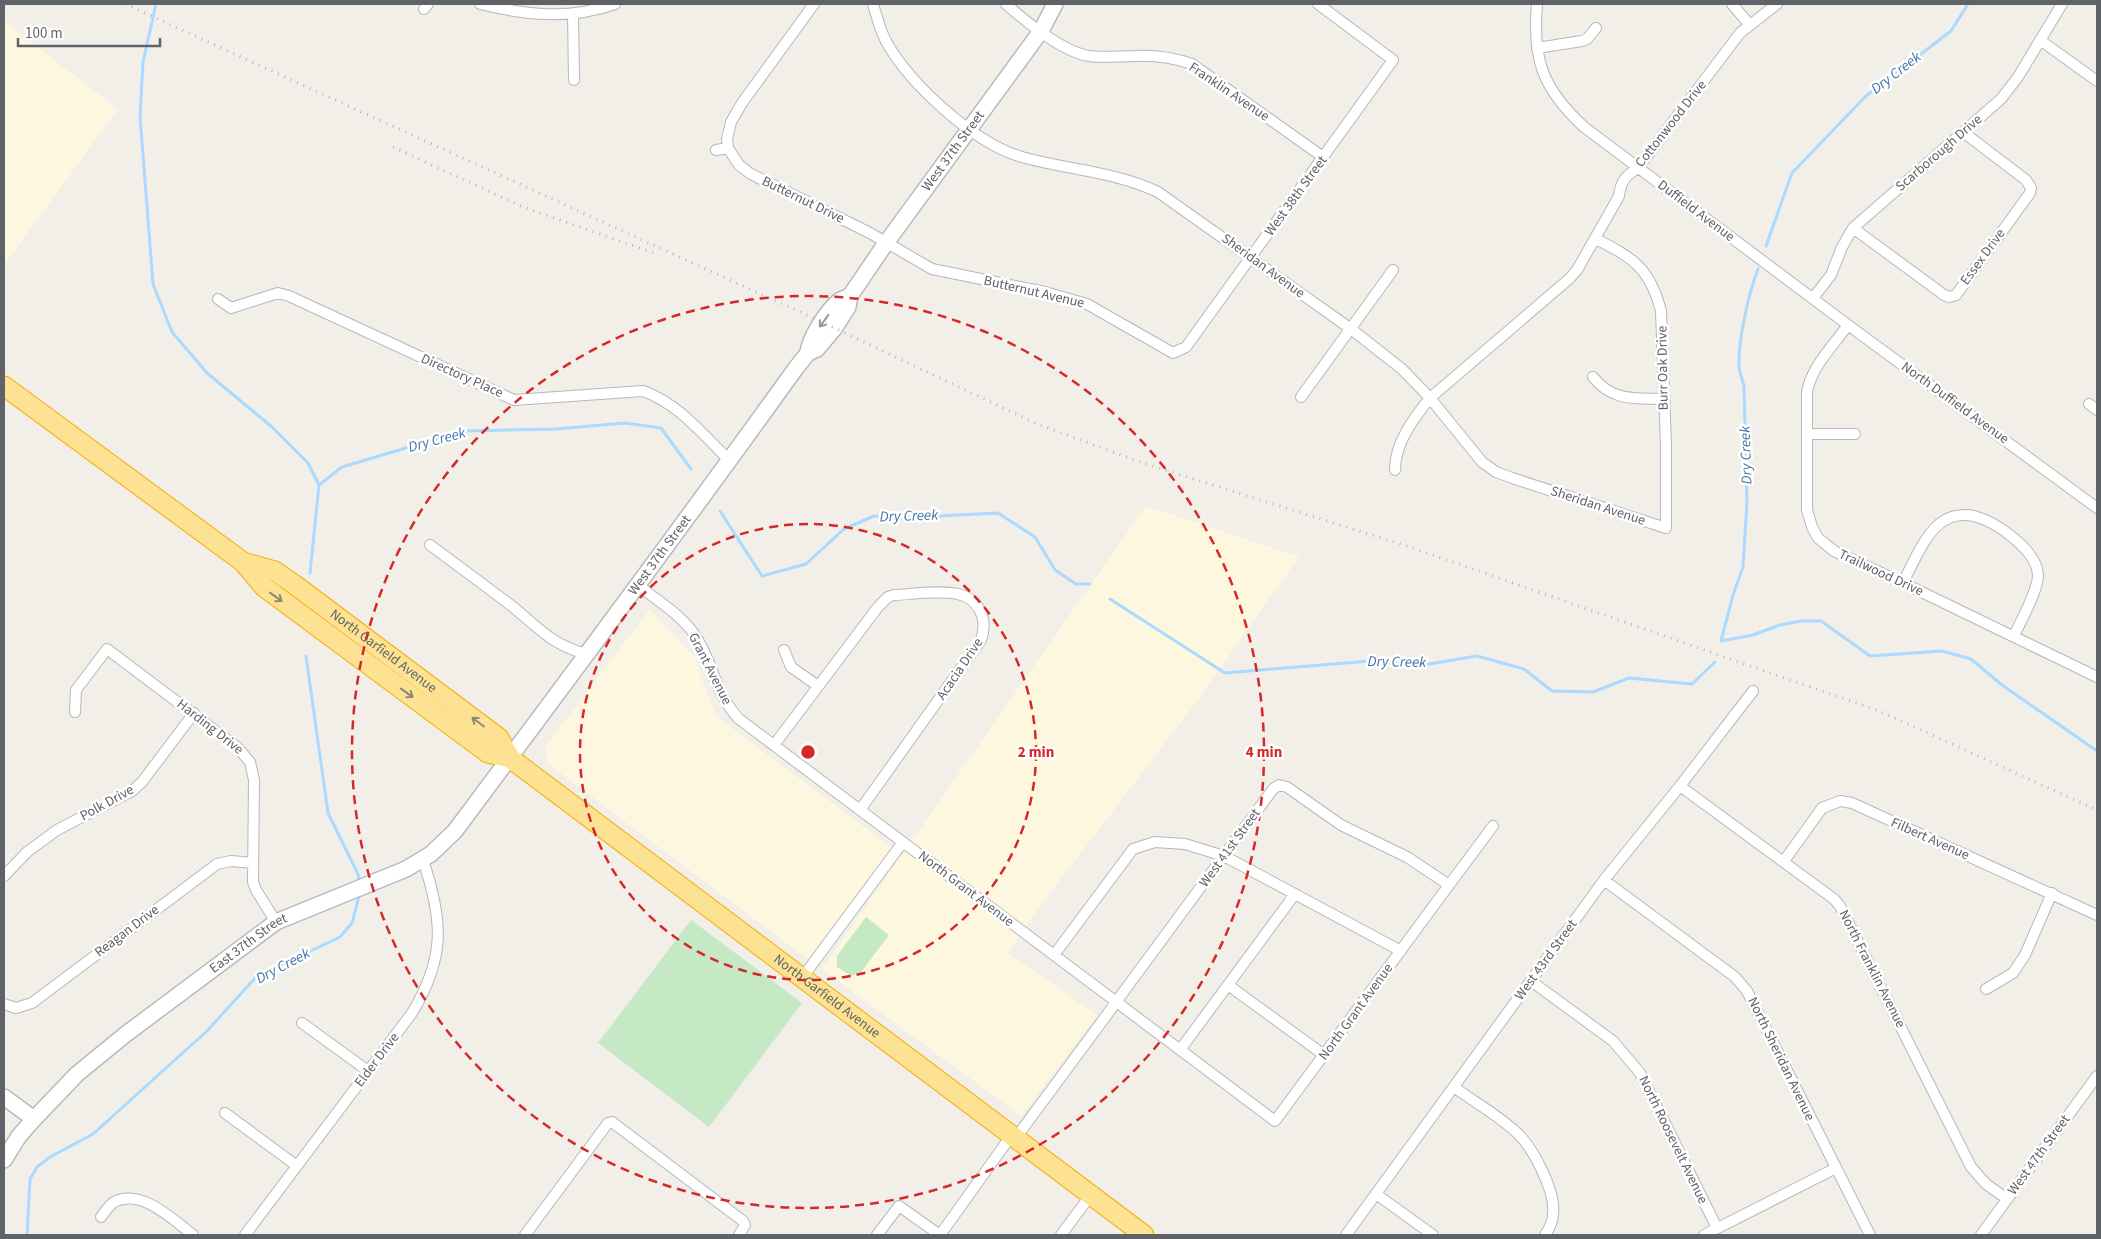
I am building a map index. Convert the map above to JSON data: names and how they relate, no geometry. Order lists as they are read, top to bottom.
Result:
{
  "streets": {
    "highway": ["North Garfield Avenue"],
    "street": [
      "Franklin Avenue",
      "Cottonwood Drive",
      "West 37th Street",
      "Scarborough Drive",
      "West 38th Street",
      "Butternut Drive",
      "Duffield Avenue",
      "Essex Drive",
      "Sheridan Avenue",
      "Butternut Avenue",
      "Burr Oak Drive",
      "Directory Place",
      "North Duffield Avenue",
      "Trailwood Drive",
      "Grant Avenue",
      "Acacia Drive",
      "Harding Drive",
      "Polk Drive",
      "Filbert Avenue",
      "West 41st Street",
      "North Grant Avenue",
      "Reagan Drive",
      "East 37th Street",
      "West 43rd Street",
      "North Franklin Avenue",
      "North Sheridan Avenue",
      "Elder Drive",
      "North Roosevelt Avenue",
      "West 47th Street"
    ]
  },
  "crossings": [
    ["Franklin Avenue", "West 37th Street"],
    ["Franklin Avenue", "West 38th Street"],
    ["Cottonwood Drive", "Duffield Avenue"],
    ["Cottonwood Drive", "Sheridan Avenue"],
    ["Cottonwood Drive", "Burr Oak Drive"],
    ["West 37th Street", "Butternut Drive"],
    ["West 37th Street", "Sheridan Avenue"],
    ["West 37th Street", "Butternut Avenue"],
    ["West 37th Street", "Directory Place"],
    ["West 37th Street", "North Garfield Avenue"],
    ["West 37th Street", "Grant Avenue"],
    ["West 37th Street", "East 37th Street"],
    ["Scarborough Drive", "Duffield Avenue"],
    ["Scarborough Drive", "Essex Drive"],
    ["Scarborough Drive", "North Duffield Avenue"],
    ["West 38th Street", "Sheridan Avenue"],
    ["West 38th Street", "Butternut Avenue"],
    ["Butternut Drive", "Butternut Avenue"],
    ["Duffield Avenue", "North Duffield Avenue"],
    ["Sheridan Avenue", "Burr Oak Drive"],
    ["North Duffield Avenue", "Trailwood Drive"],
    ["North Garfield Avenue", "West 41st Street"],
    ["North Garfield Avenue", "East 37th Street"],
    ["Grant Avenue", "Acacia Drive"],
    ["Grant Avenue", "North Grant Avenue"],
    ["Harding Drive", "Polk Drive"],
    ["Harding Drive", "Reagan Drive"],
    ["Harding Drive", "East 37th Street"],
    ["Filbert Avenue", "North Franklin Avenue"],
    ["West 41st Street", "North Grant Avenue"],
    ["East 37th Street", "Elder Drive"],
    ["West 43rd Street", "North Franklin Avenue"],
    ["West 43rd Street", "North Sheridan Avenue"],
    ["West 43rd Street", "North Roosevelt Avenue"],
    ["North Franklin Avenue", "West 47th Street"]
  ],
  "water": ["Dry Creek"],
  "scale_bar": "100 m",
  "rings": ["2 min", "4 min"]
}
